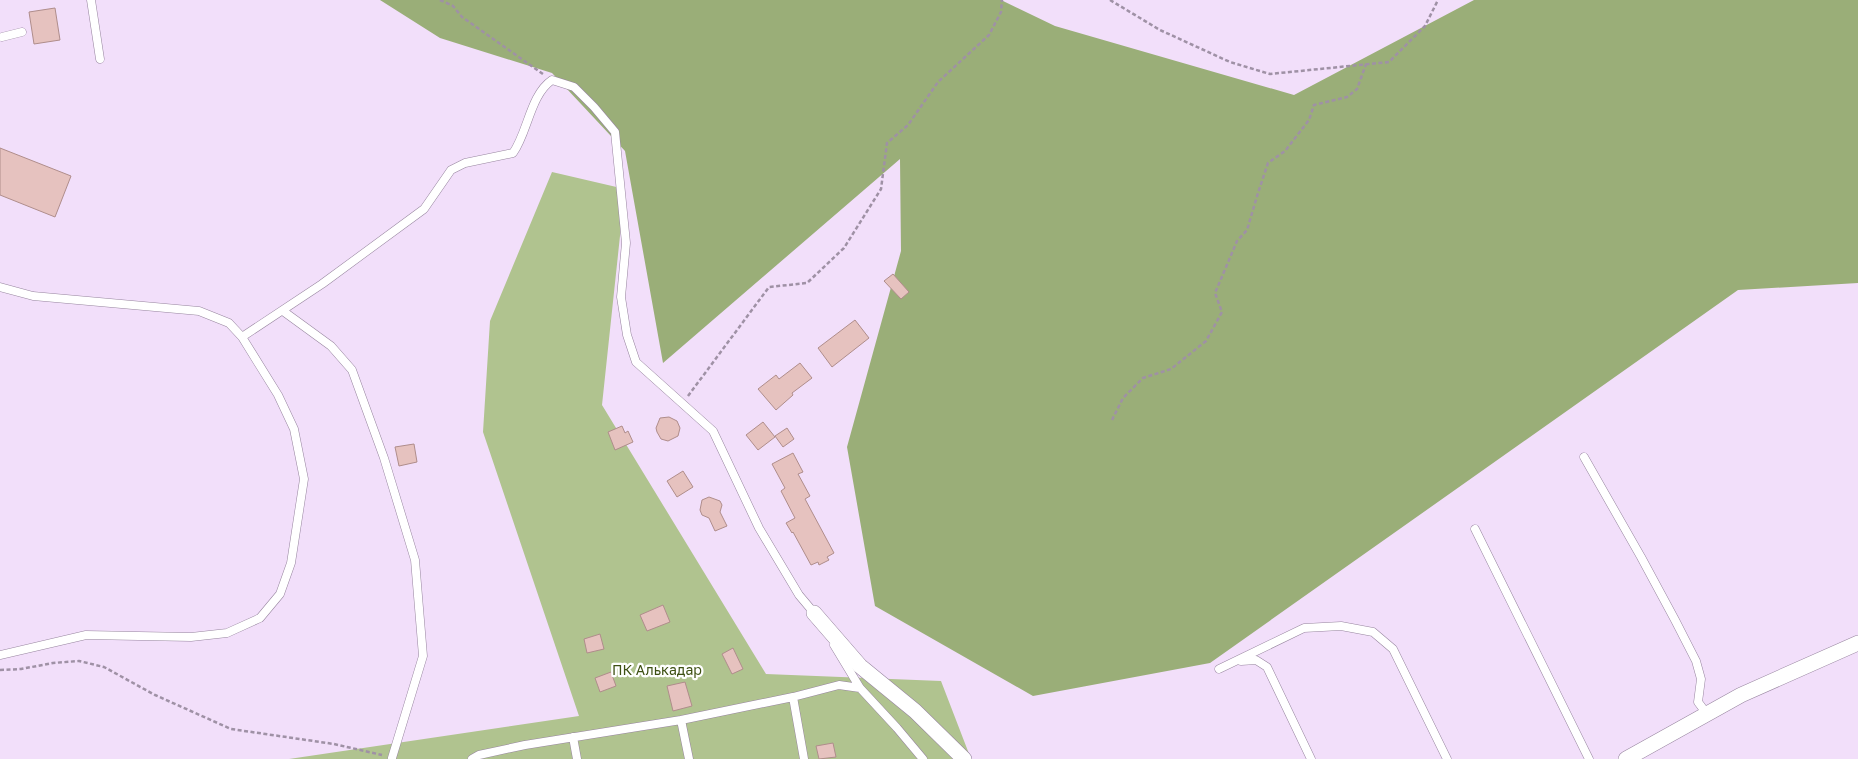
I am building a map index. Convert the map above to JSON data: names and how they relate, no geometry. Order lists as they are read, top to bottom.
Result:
{
  "parks": ["ПК Алькадар"]
}
